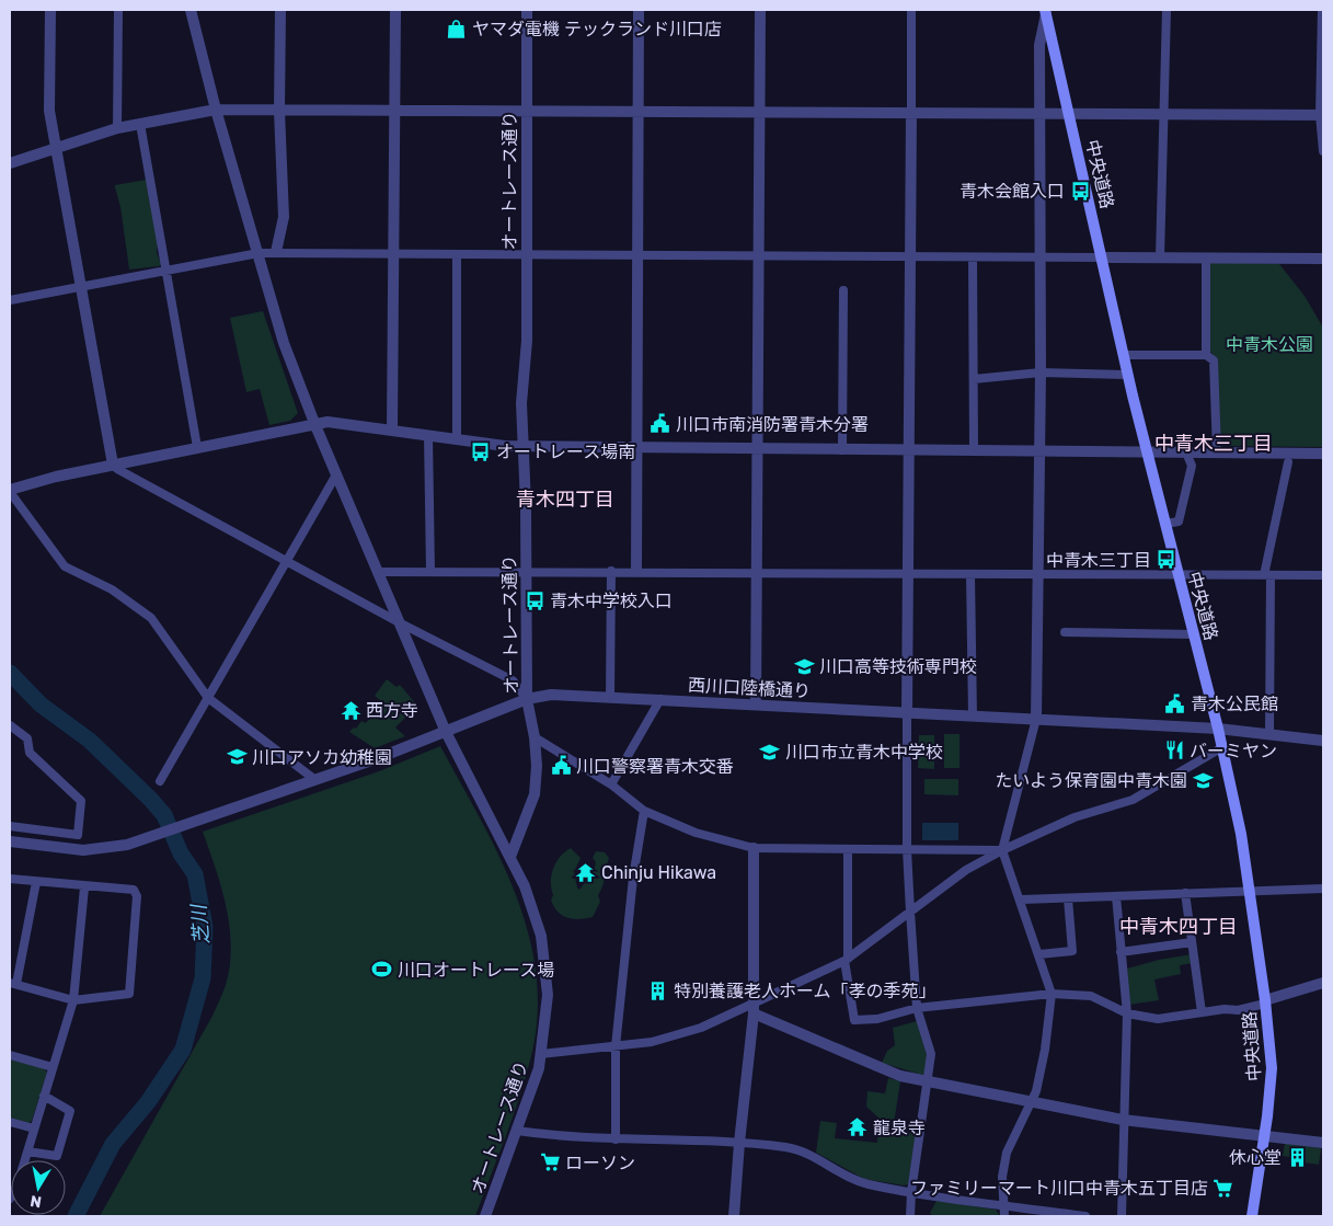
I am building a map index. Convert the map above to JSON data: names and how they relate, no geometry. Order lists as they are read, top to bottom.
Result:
{
  "streets": {
    "main road": ["中央道路"],
    "street": ["オートレース通り", "西川口陸橋通り"]
  },
  "crossings": [
    ["中央道路", "西川口陸橋通り"],
    ["オートレース通り", "西川口陸橋通り"]
  ],
  "districts": ["中青木三丁目", "青木四丁目", "中青木四丁目"],
  "water": ["芝川"],
  "parks": ["中青木公園"],
  "places": {
    "shop": ["ヤマダ電機 テックランド川口店"],
    "bus stop": [
      "青木会館入口",
      "オートレース場南",
      "中青木三丁目",
      "青木中学校入口"
    ],
    "public building": ["川口市南消防署青木分署", "青木公民館", "川口警察署青木交番"],
    "school or university": [
      "川口高等技術専門校",
      "川口市立青木中学校",
      "川口アソカ幼稚園",
      "たいよう保育園中青木園"
    ],
    "temple": ["西方寺", "Chinju Hikawa", "龍泉寺"],
    "restaurant": ["バーミヤン"],
    "sports": ["川口オートレース場"],
    "building": ["特別養護老人ホーム「孝の季苑」", "休心堂"],
    "supermarket": ["ローソン", "ファミリーマート川口中青木五丁目店"]
  },
  "north": "bottom"
}
